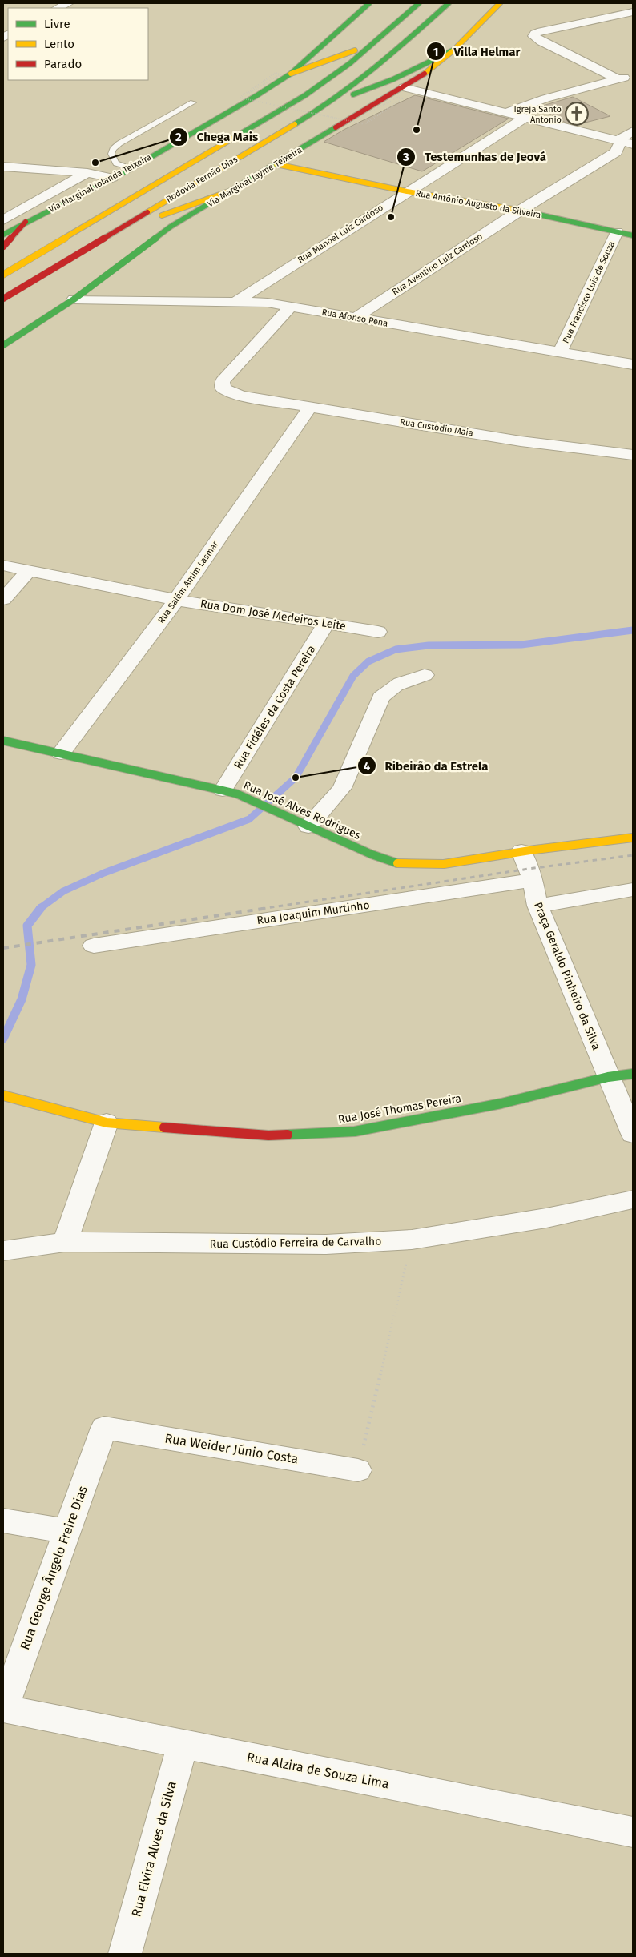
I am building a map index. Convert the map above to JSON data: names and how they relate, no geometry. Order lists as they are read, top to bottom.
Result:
{
  "streets": {
    "main road": [
      "Via Marginal Jayme Teixeira",
      "Rodovia Fernão Dias",
      "Via Marginal Iolanda Teixeira",
      "Rua Antônio Augusto da Silveira",
      "Rua José Alves Rodrigues",
      "Rua José Thomas Pereira"
    ],
    "street": [
      "Rua Manoel Luiz Cardoso",
      "Rua Aventino Luiz Cardoso",
      "Rua Francisco Luís de Souza",
      "Rua Afonso Pena",
      "Rua Custódio Maia",
      "Rua Salém Amim Lasmar",
      "Rua Dom José Medeiros Leite",
      "Rua Fidéles da Costa Pereira",
      "Rua Joaquim Murtinho",
      "Praça Geraldo Pinheiro da Silva",
      "Rua Custódio Ferreira de Carvalho",
      "Rua Weider Júnio Costa",
      "Rua George Ângelo Freire Dias",
      "Rua Alzira de Souza Lima",
      "Rua Elvira Alves da Silva"
    ]
  },
  "crossings": [
    ["Via Marginal Jayme Teixeira", "Rua Antônio Augusto da Silveira"],
    ["Via Marginal Jayme Teixeira", "Rua Afonso Pena"],
    ["Rua Antônio Augusto da Silveira", "Rua Manoel Luiz Cardoso"],
    ["Rua Antônio Augusto da Silveira", "Rua Aventino Luiz Cardoso"],
    ["Rua Antônio Augusto da Silveira", "Rua Francisco Luís de Souza"],
    ["Rua Manoel Luiz Cardoso", "Rua Afonso Pena"],
    ["Rua Aventino Luiz Cardoso", "Rua Afonso Pena"],
    ["Rua Francisco Luís de Souza", "Rua Afonso Pena"],
    ["Rua Afonso Pena", "Rua Custódio Maia"],
    ["Rua Custódio Maia", "Rua Salém Amim Lasmar"],
    ["Rua Salém Amim Lasmar", "Rua Dom José Medeiros Leite"],
    ["Rua Salém Amim Lasmar", "Rua José Alves Rodrigues"],
    ["Rua Dom José Medeiros Leite", "Rua Fidéles da Costa Pereira"],
    ["Rua Fidéles da Costa Pereira", "Rua José Alves Rodrigues"],
    ["Rua José Alves Rodrigues", "Praça Geraldo Pinheiro da Silva"],
    ["Rua Joaquim Murtinho", "Praça Geraldo Pinheiro da Silva"],
    ["Praça Geraldo Pinheiro da Silva", "Rua José Thomas Pereira"],
    ["Rua Weider Júnio Costa", "Rua George Ângelo Freire Dias"],
    ["Rua George Ângelo Freire Dias", "Rua Alzira de Souza Lima"],
    ["Rua Alzira de Souza Lima", "Rua Elvira Alves da Silva"]
  ],
  "places": {
    "church": ["Igreja Santo Antonio"],
    "other": [
      "Villa Helmar",
      "Chega Mais",
      "Testemunhas de Jeová",
      "Ribeirão da Estrela"
    ]
  },
  "legend": ["Livre", "Lento", "Parado"]
}
